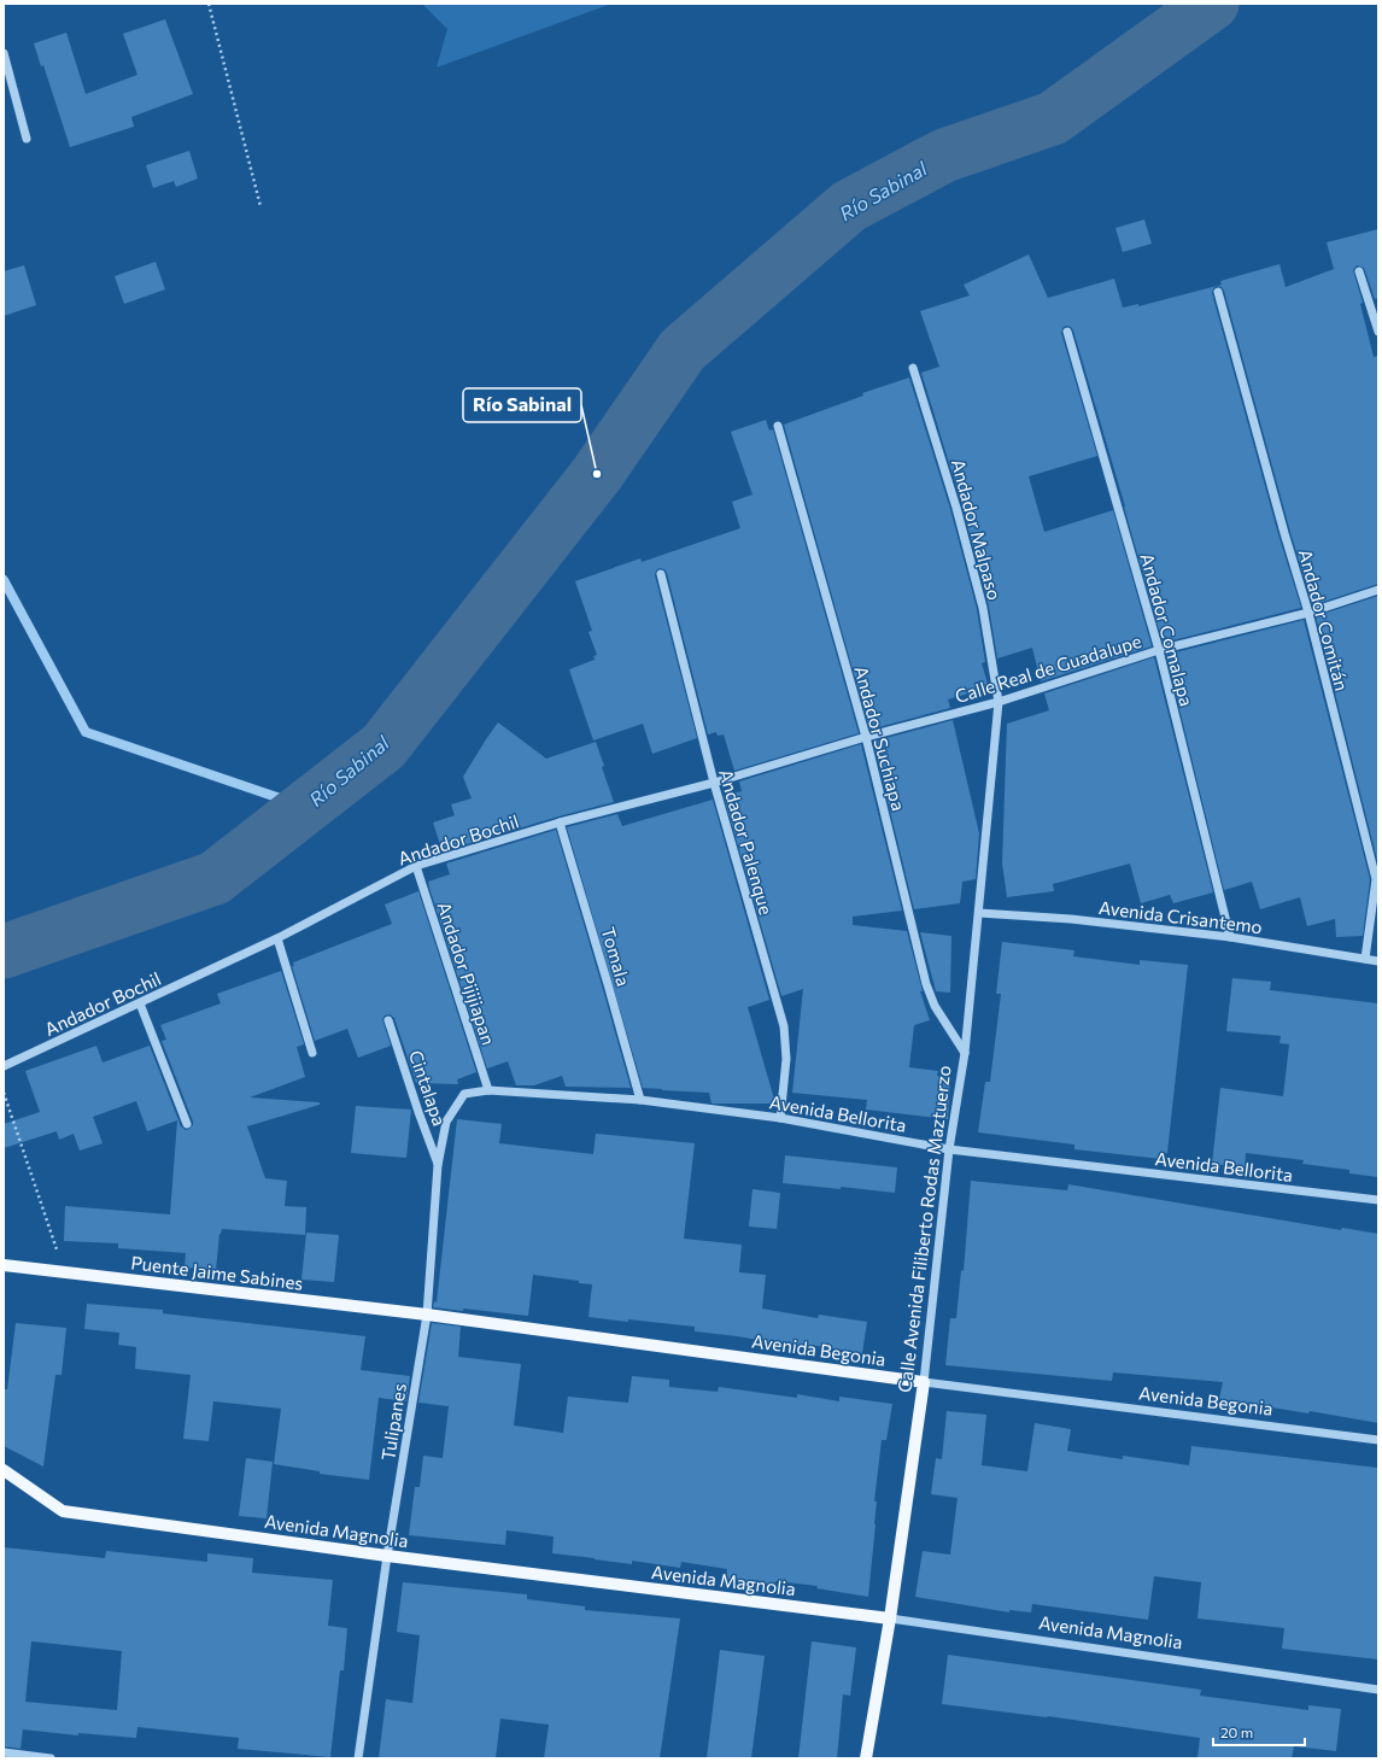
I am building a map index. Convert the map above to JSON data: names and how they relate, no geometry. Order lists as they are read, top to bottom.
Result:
{
  "streets": {
    "main road": [
      "Calle Avenida Filiberto Rodas Maztuerzo",
      "Puente Jaime Sabines",
      "Avenida Begonia",
      "Avenida Magnolia"
    ],
    "street": [
      "Andador Malpaso",
      "Andador Comitán",
      "Andador Comalapa",
      "Calle Real de Guadalupe",
      "Andador Suchiapa",
      "Andador Bochil",
      "Andador Palenque",
      "Avenida Crisantemo",
      "Tomala",
      "Andador Pijijiapan",
      "Cintalapa",
      "Avenida Bellorita",
      "Tulipanes"
    ]
  },
  "crossings": [
    ["Andador Malpaso", "Calle Real de Guadalupe"],
    ["Andador Malpaso", "Calle Avenida Filiberto Rodas Maztuerzo"],
    ["Andador Comitán", "Calle Real de Guadalupe"],
    ["Andador Comitán", "Avenida Crisantemo"],
    ["Andador Comalapa", "Calle Real de Guadalupe"],
    ["Andador Comalapa", "Avenida Crisantemo"],
    ["Calle Real de Guadalupe", "Andador Suchiapa"],
    ["Calle Real de Guadalupe", "Andador Bochil"],
    ["Calle Real de Guadalupe", "Calle Avenida Filiberto Rodas Maztuerzo"],
    ["Andador Suchiapa", "Andador Bochil"],
    ["Andador Suchiapa", "Calle Avenida Filiberto Rodas Maztuerzo"],
    ["Andador Bochil", "Andador Palenque"],
    ["Andador Bochil", "Tomala"],
    ["Andador Bochil", "Andador Pijijiapan"],
    ["Andador Palenque", "Avenida Bellorita"],
    ["Avenida Crisantemo", "Calle Avenida Filiberto Rodas Maztuerzo"],
    ["Tomala", "Avenida Bellorita"],
    ["Andador Pijijiapan", "Avenida Bellorita"],
    ["Cintalapa", "Tulipanes"],
    ["Avenida Bellorita", "Calle Avenida Filiberto Rodas Maztuerzo"],
    ["Avenida Bellorita", "Tulipanes"],
    ["Calle Avenida Filiberto Rodas Maztuerzo", "Avenida Begonia"],
    ["Calle Avenida Filiberto Rodas Maztuerzo", "Avenida Magnolia"],
    ["Puente Jaime Sabines", "Avenida Begonia"],
    ["Puente Jaime Sabines", "Tulipanes"],
    ["Avenida Begonia", "Tulipanes"],
    ["Tulipanes", "Avenida Magnolia"]
  ],
  "water": ["Río Sabinal"],
  "places": ["Río Sabinal"],
  "scale_bar": "20 m"
}
